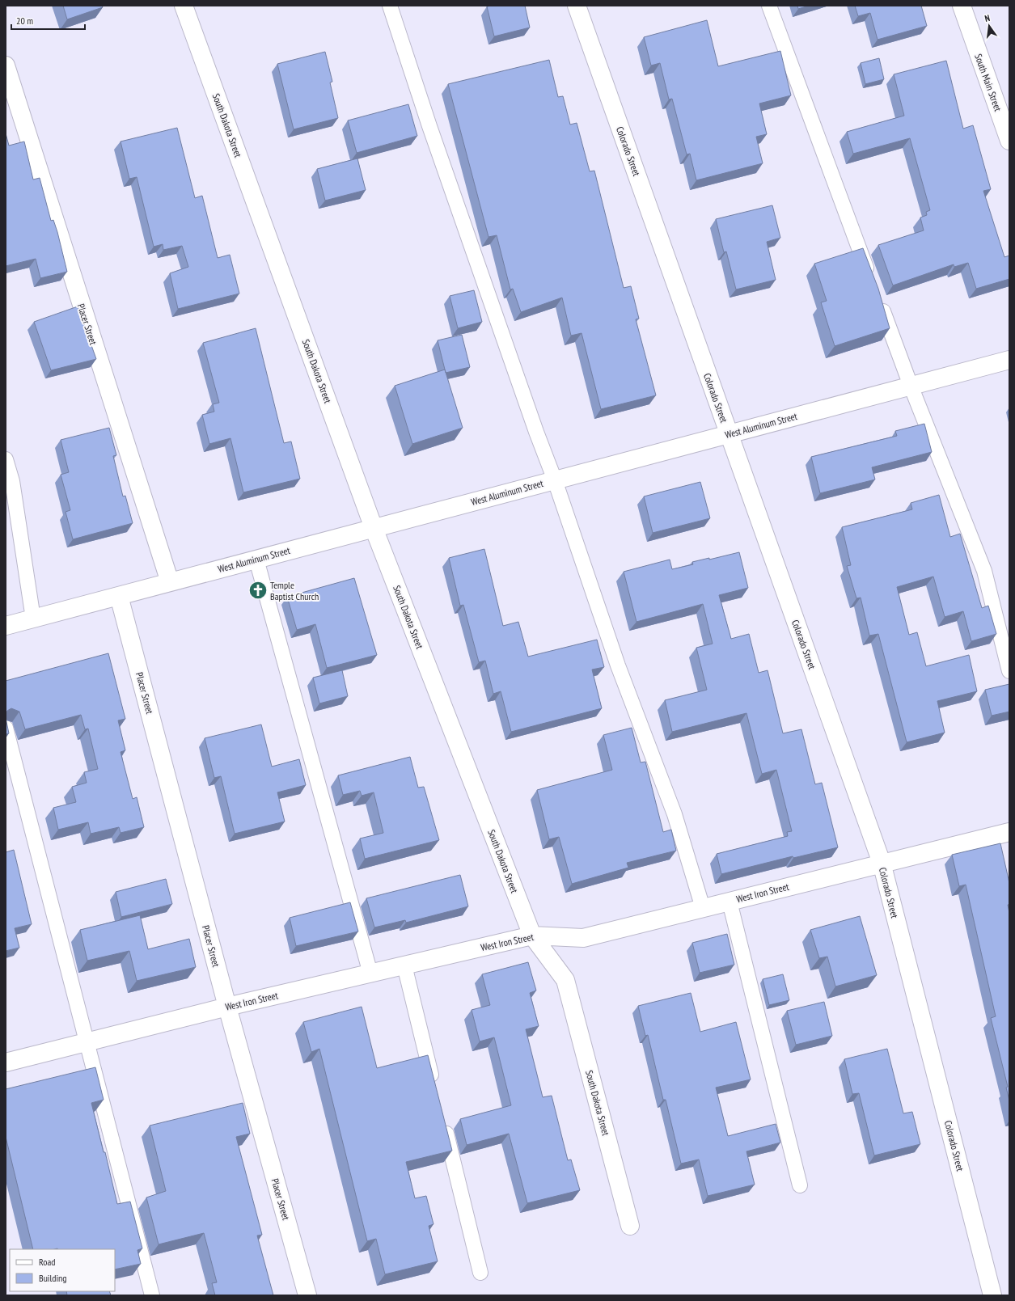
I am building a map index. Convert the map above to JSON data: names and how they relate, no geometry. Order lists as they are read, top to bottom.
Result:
{
  "streets": {
    "street": [
      "South Main Street",
      "South Dakota Street",
      "Colorado Street",
      "Placer Street",
      "West Aluminum Street",
      "West Iron Street"
    ]
  },
  "crossings": [
    ["South Dakota Street", "West Aluminum Street"],
    ["South Dakota Street", "West Iron Street"],
    ["Colorado Street", "West Aluminum Street"],
    ["Colorado Street", "West Iron Street"],
    ["Placer Street", "West Aluminum Street"],
    ["Placer Street", "West Iron Street"]
  ],
  "places": {
    "church": ["Temple Baptist Church"]
  },
  "legend": ["Road", "Building"],
  "scale_bar": "20 m",
  "north": "top"
}
